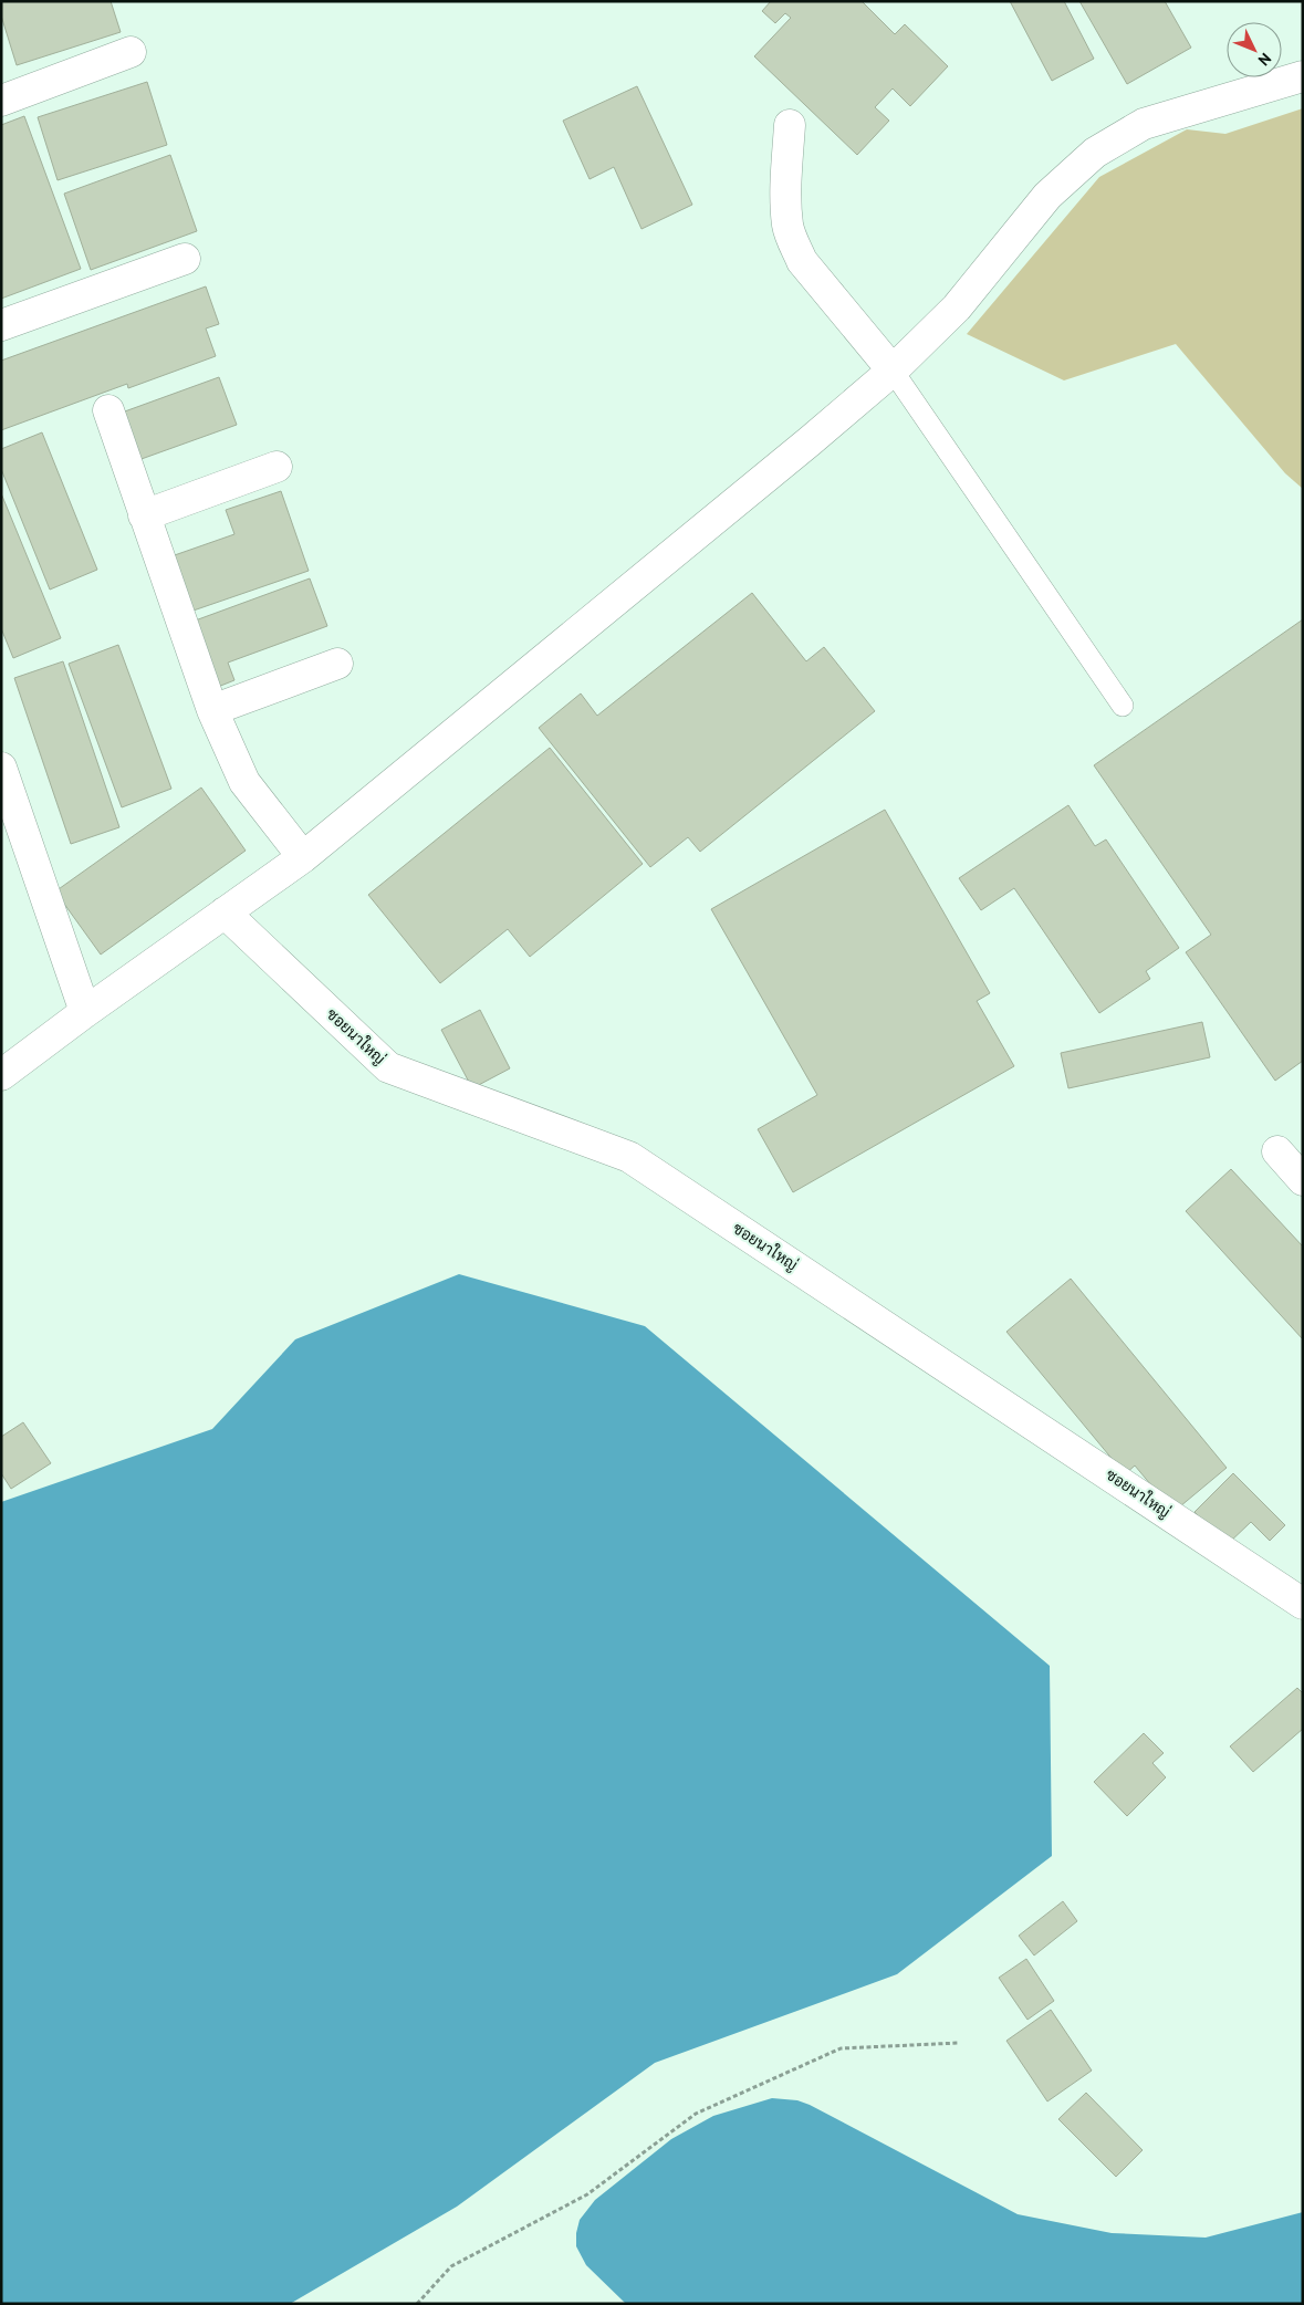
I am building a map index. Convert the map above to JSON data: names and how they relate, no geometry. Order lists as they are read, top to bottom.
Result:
{
  "streets": {
    "street": ["ซอยนาใหญ่"]
  },
  "north": "bottom right"
}
